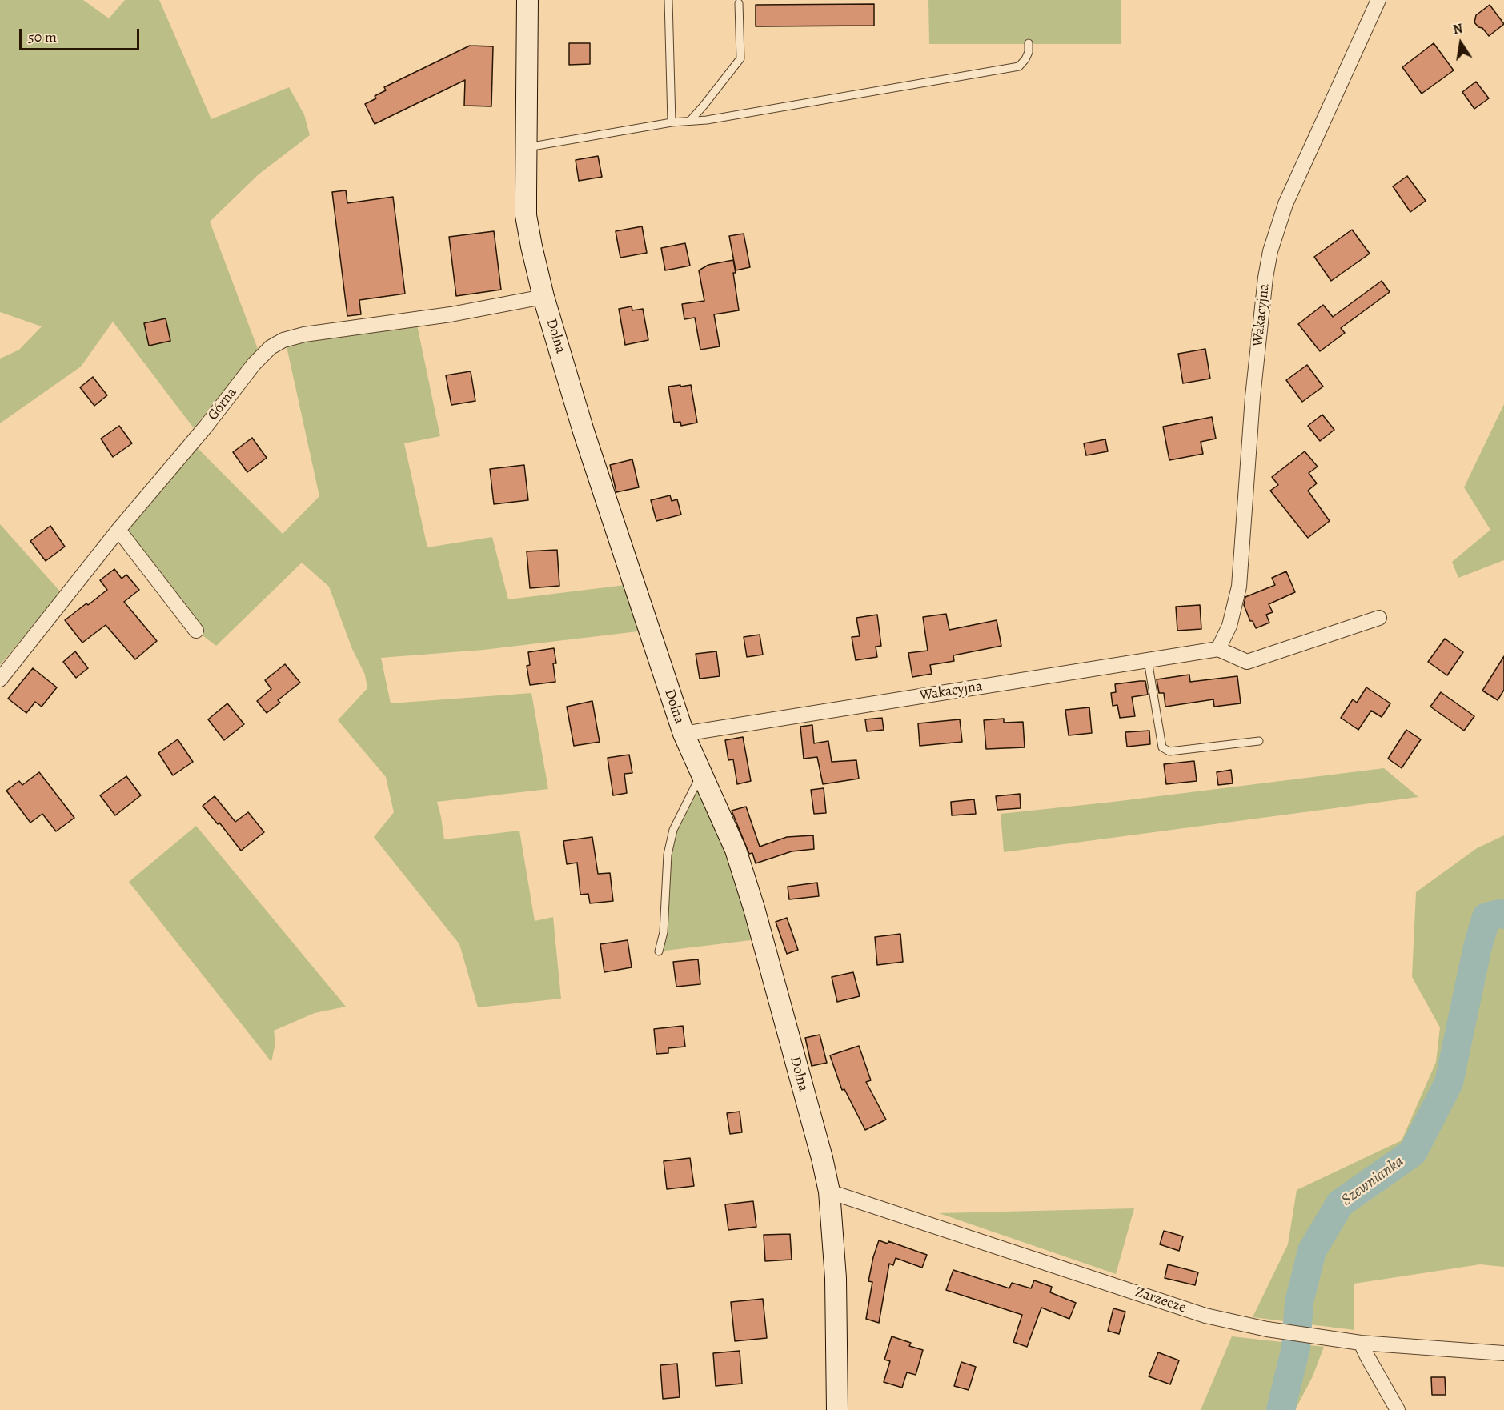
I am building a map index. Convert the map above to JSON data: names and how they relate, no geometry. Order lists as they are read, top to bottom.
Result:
{
  "streets": {
    "street": [
      "Wakacyjna",
      "Dolna",
      "Górna",
      "Zarzecze"
    ]
  },
  "crossings": [
    ["Wakacyjna", "Dolna"],
    ["Dolna", "Górna"],
    ["Dolna", "Zarzecze"]
  ],
  "water": ["Szewnianka"],
  "scale_bar": "50 m",
  "north": "top"
}
